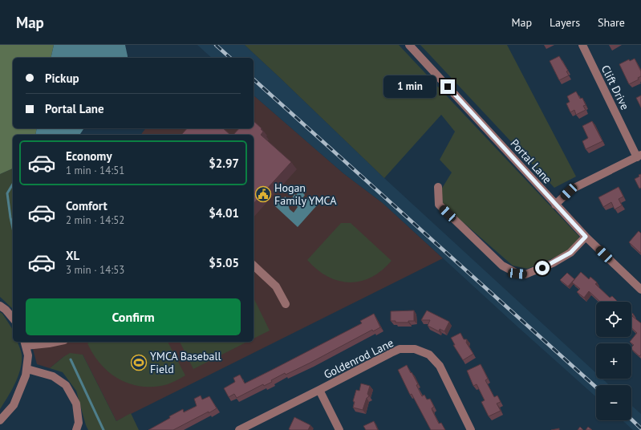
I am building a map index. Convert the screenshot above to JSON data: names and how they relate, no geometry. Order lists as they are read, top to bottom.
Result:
{
  "streets": {
    "street": ["Clift Drive", "Portal Lane", "Goldenrod Lane"]
  },
  "places": {
    "public building": ["Hogan Family YMCA"],
    "sports": ["YMCA Baseball Field"]
  },
  "page": {
    "header": "Map",
    "nav": ["Map", "Layers", "Share"],
    "banner": ["Pickup", "Portal Lane"],
    "bubble": "1 min",
    "list": [
      {
        "name": "Economy",
        "note": "1 min · 14:51",
        "value": "$2.97"
      },
      {
        "name": "Comfort",
        "note": "2 min · 14:52",
        "value": "$4.01"
      },
      {
        "name": "XL",
        "note": "3 min · 14:53",
        "value": "$5.05"
      }
    ],
    "buttons": "Confirm",
    "map_buttons": ["+", "−"]
  }
}
